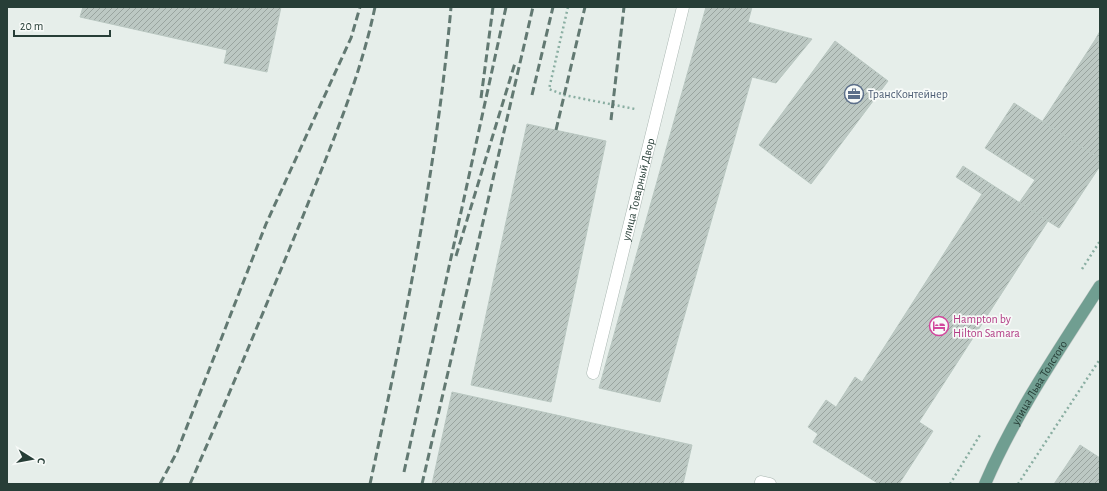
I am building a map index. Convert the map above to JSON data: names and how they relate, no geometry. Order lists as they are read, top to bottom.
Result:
{
  "streets": {
    "main road": ["улица Льва Толстого"],
    "street": ["улица Товарный Двор"]
  },
  "places": {
    "office": ["ТрансКонтейнер"],
    "hotel": ["Hampton by Hilton Samara"]
  },
  "scale_bar": "20 m",
  "north": "right"
}
